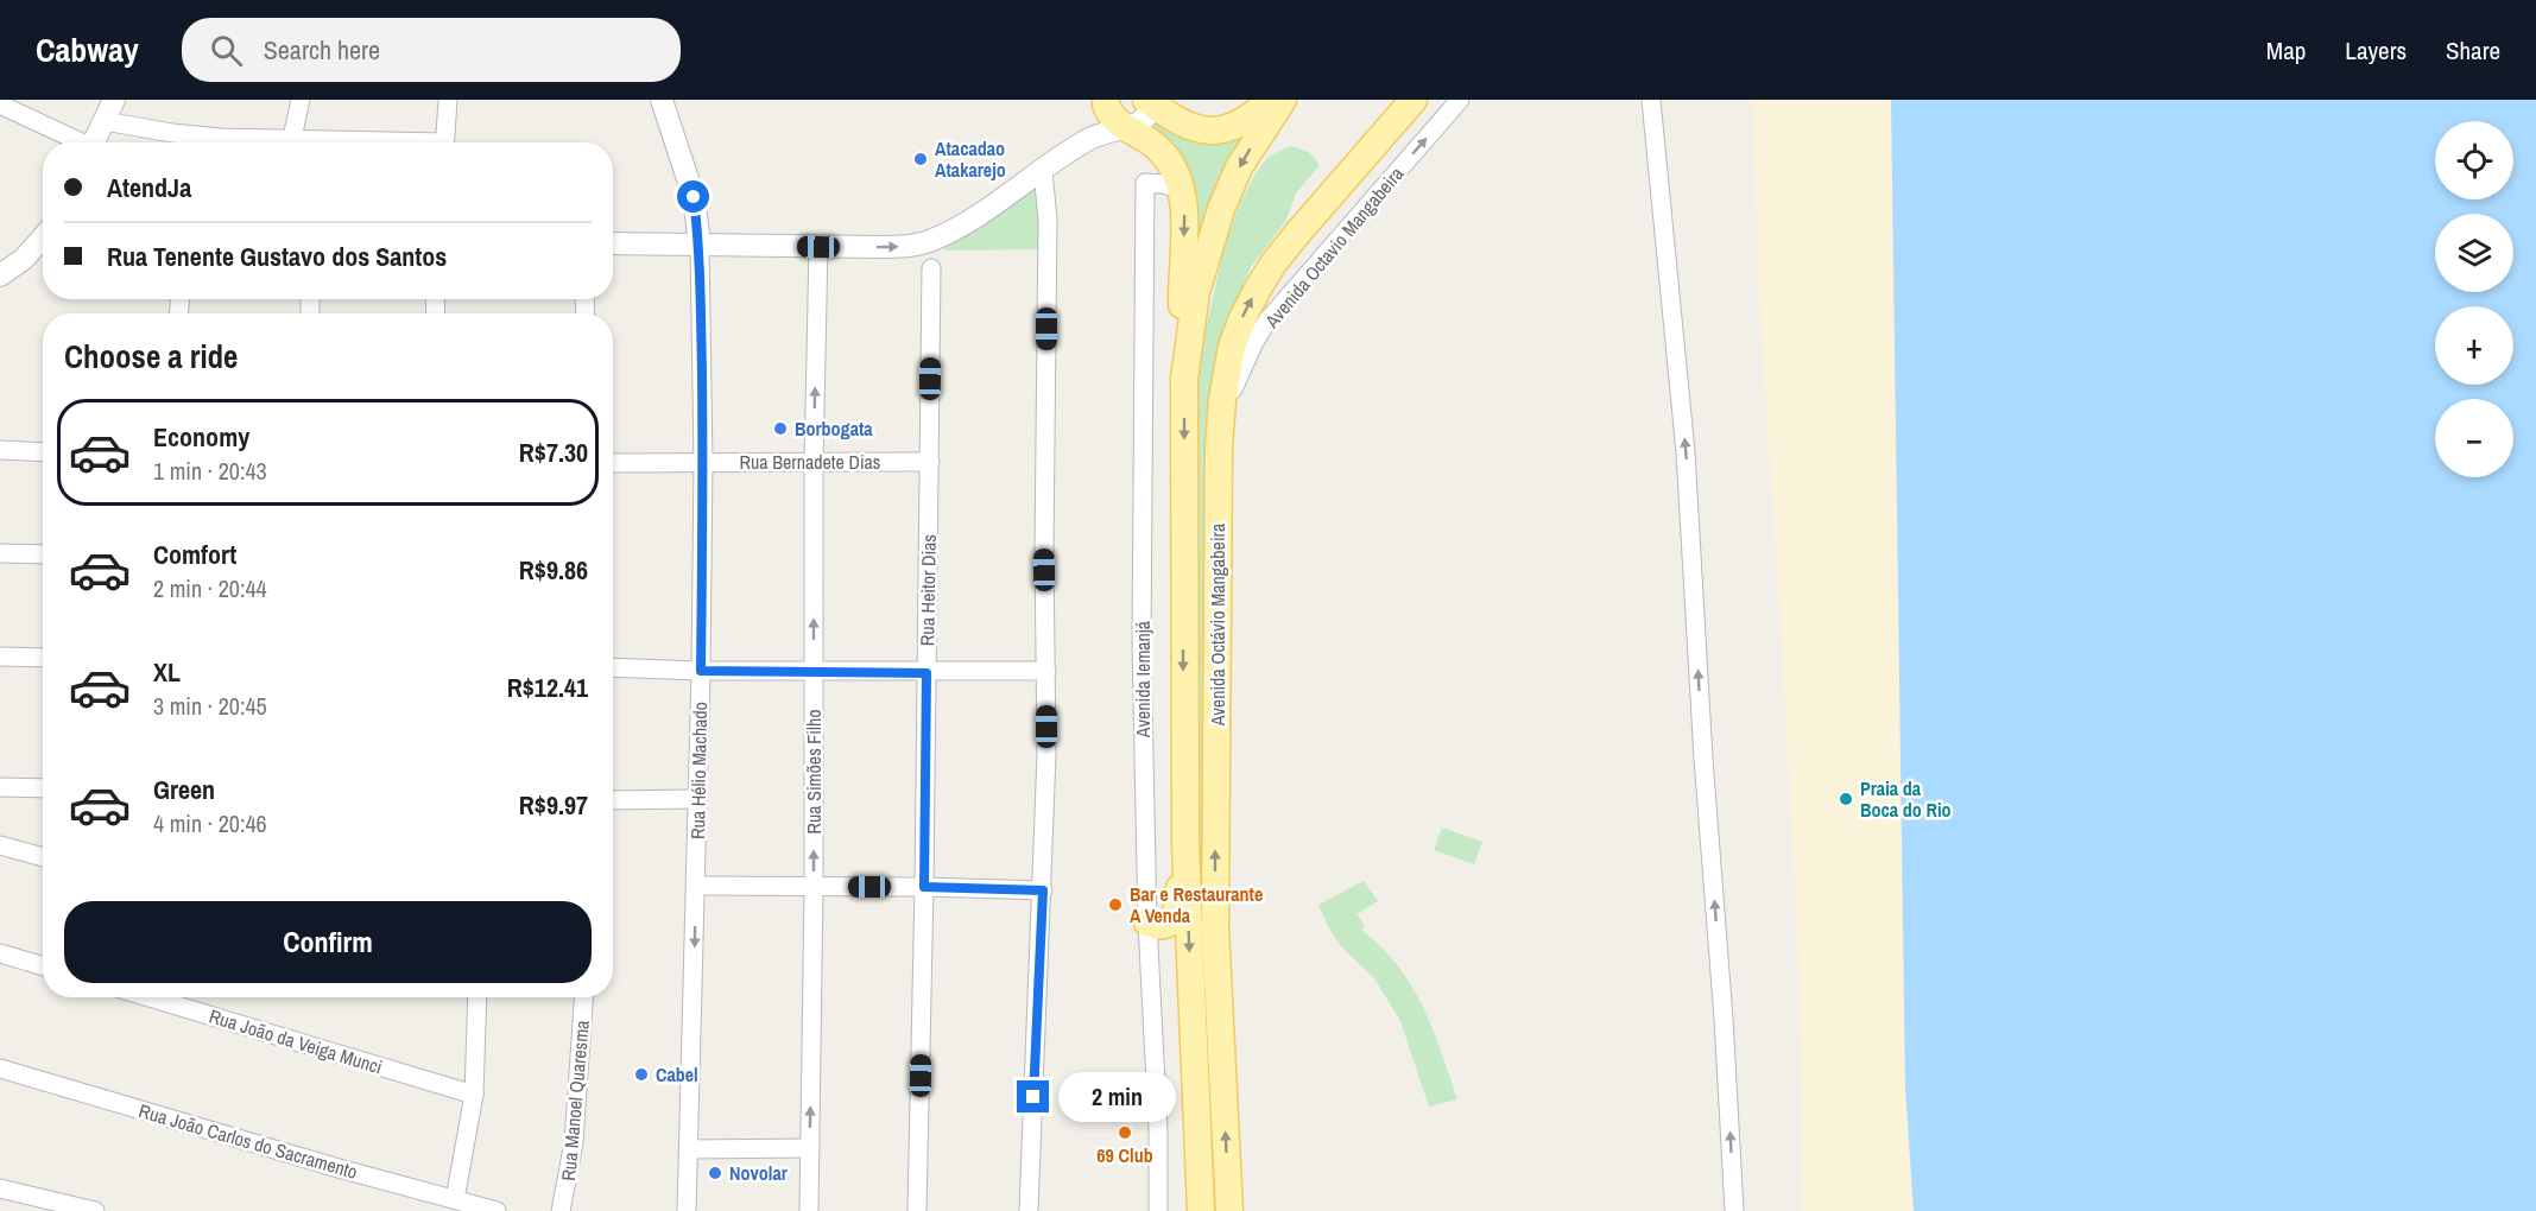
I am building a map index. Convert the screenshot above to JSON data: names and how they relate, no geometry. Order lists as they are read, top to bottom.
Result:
{
  "streets": {
    "main road": ["Avenida Octávio Mangabeira"],
    "street": [
      "Avenida Octavio Mangabeira",
      "Rua Bernadete Dias",
      "Rua Heitor Dias",
      "Avenida Iemanjá",
      "Rua Hélio Machado",
      "Rua Simões Filho",
      "Rua João da Veiga Munci",
      "Rua Manoel Quaresma",
      "Rua João Carlos do Sacramento"
    ]
  },
  "crossings": [
    ["Avenida Octavio Mangabeira", "Avenida Octávio Mangabeira"],
    ["Rua Bernadete Dias", "Rua Heitor Dias"],
    ["Rua Bernadete Dias", "Rua Hélio Machado"],
    ["Rua Bernadete Dias", "Rua Simões Filho"]
  ],
  "one_way": ["Avenida Octavio Mangabeira", "Rua Simões Filho"],
  "places": [
    "Atacadao Atakarejo",
    "Borbogata",
    "Praia da Boca do Rio",
    "Bar e Restaurante A Venda",
    "Cabel",
    "69 Club",
    "Novolar"
  ],
  "page": {
    "header": "Cabway",
    "search": "Search here",
    "nav": ["Map", "Layers", "Share"],
    "map_buttons": ["+", "−"],
    "banner": ["AtendJa", "Rua Tenente Gustavo dos Santos"],
    "heading": "Choose a ride",
    "list": [
      {
        "name": "Economy",
        "note": "1 min · 20:43",
        "value": "R$7.30"
      },
      {
        "name": "Comfort",
        "note": "2 min · 20:44",
        "value": "R$9.86"
      },
      {
        "name": "XL",
        "note": "3 min · 20:45",
        "value": "R$12.41"
      },
      {
        "name": "Green",
        "note": "4 min · 20:46",
        "value": "R$9.97"
      }
    ],
    "buttons": "Confirm",
    "bubble": "2 min"
  }
}
